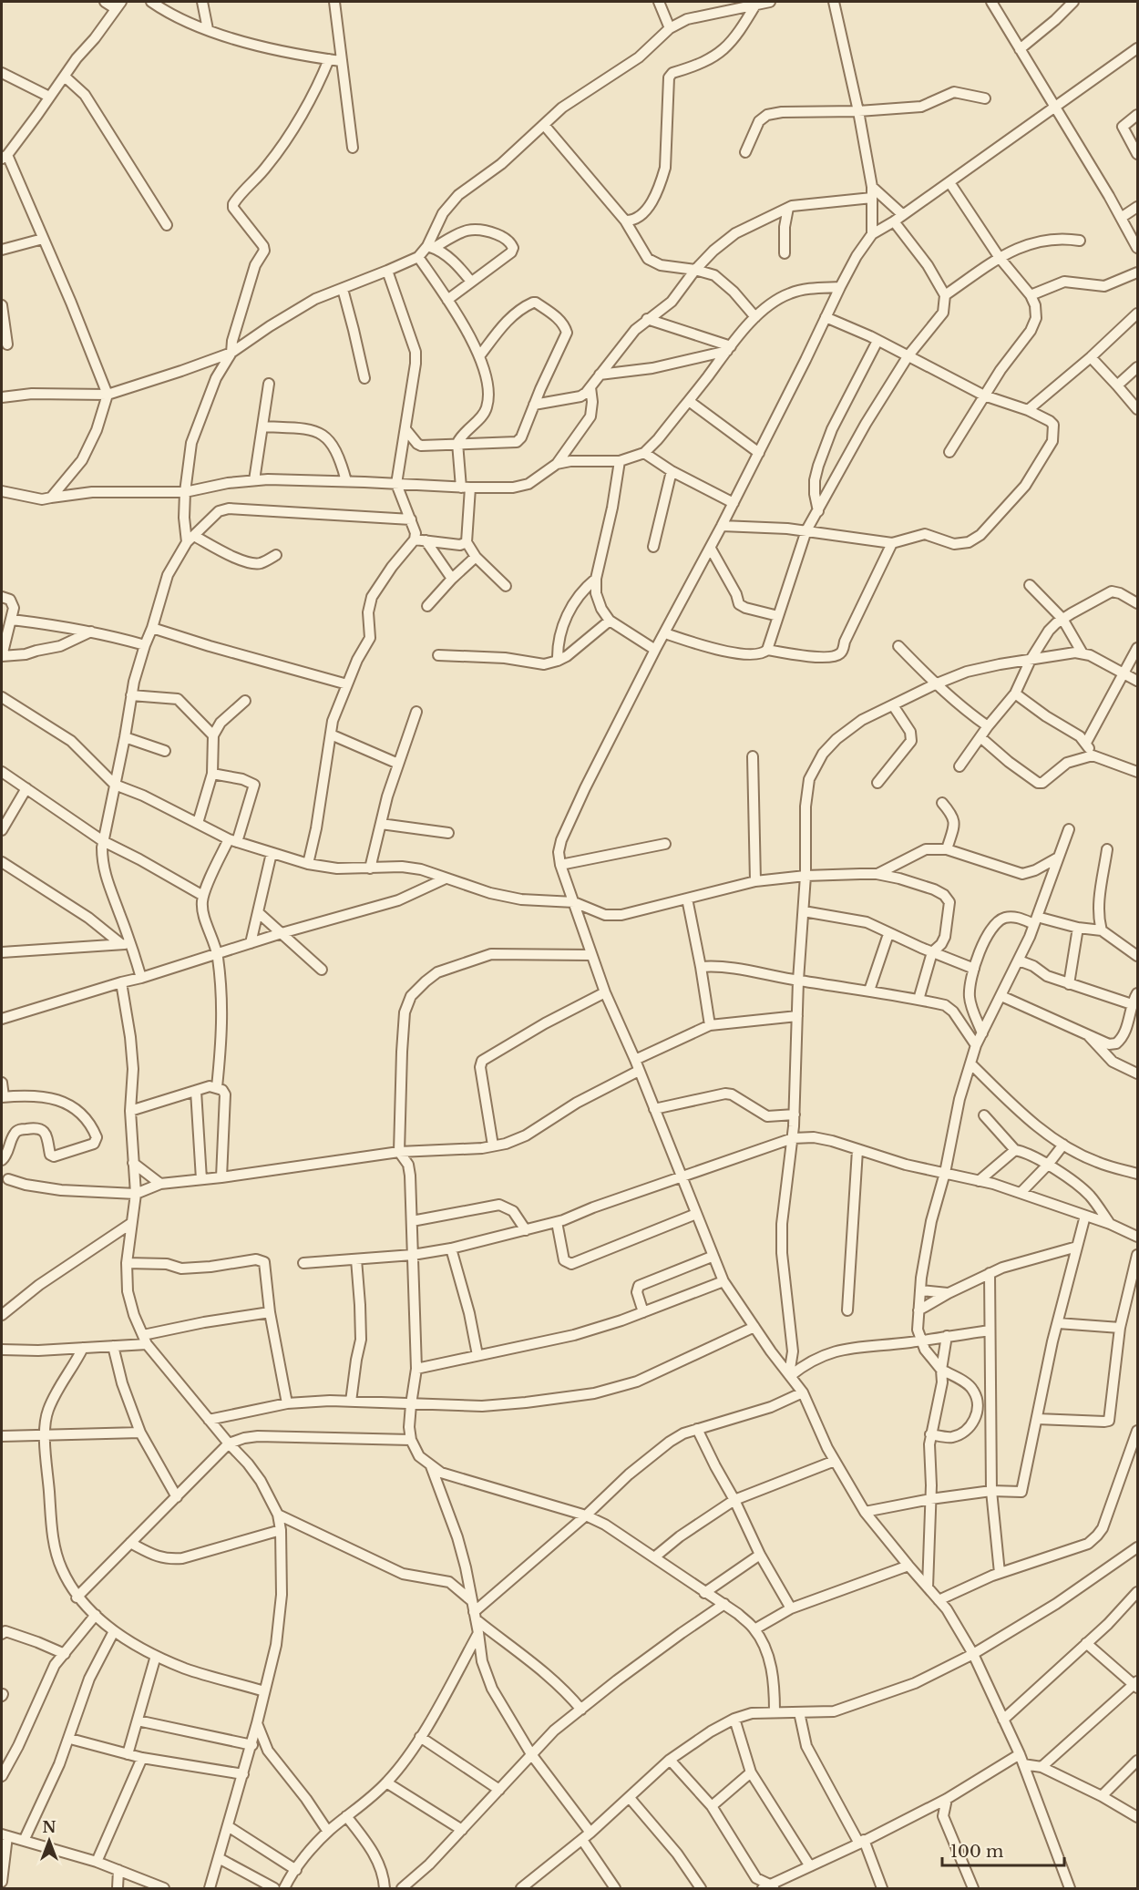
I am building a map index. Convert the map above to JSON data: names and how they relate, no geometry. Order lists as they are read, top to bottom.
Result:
{
  "scale_bar": "100 m",
  "north": "top"
}
